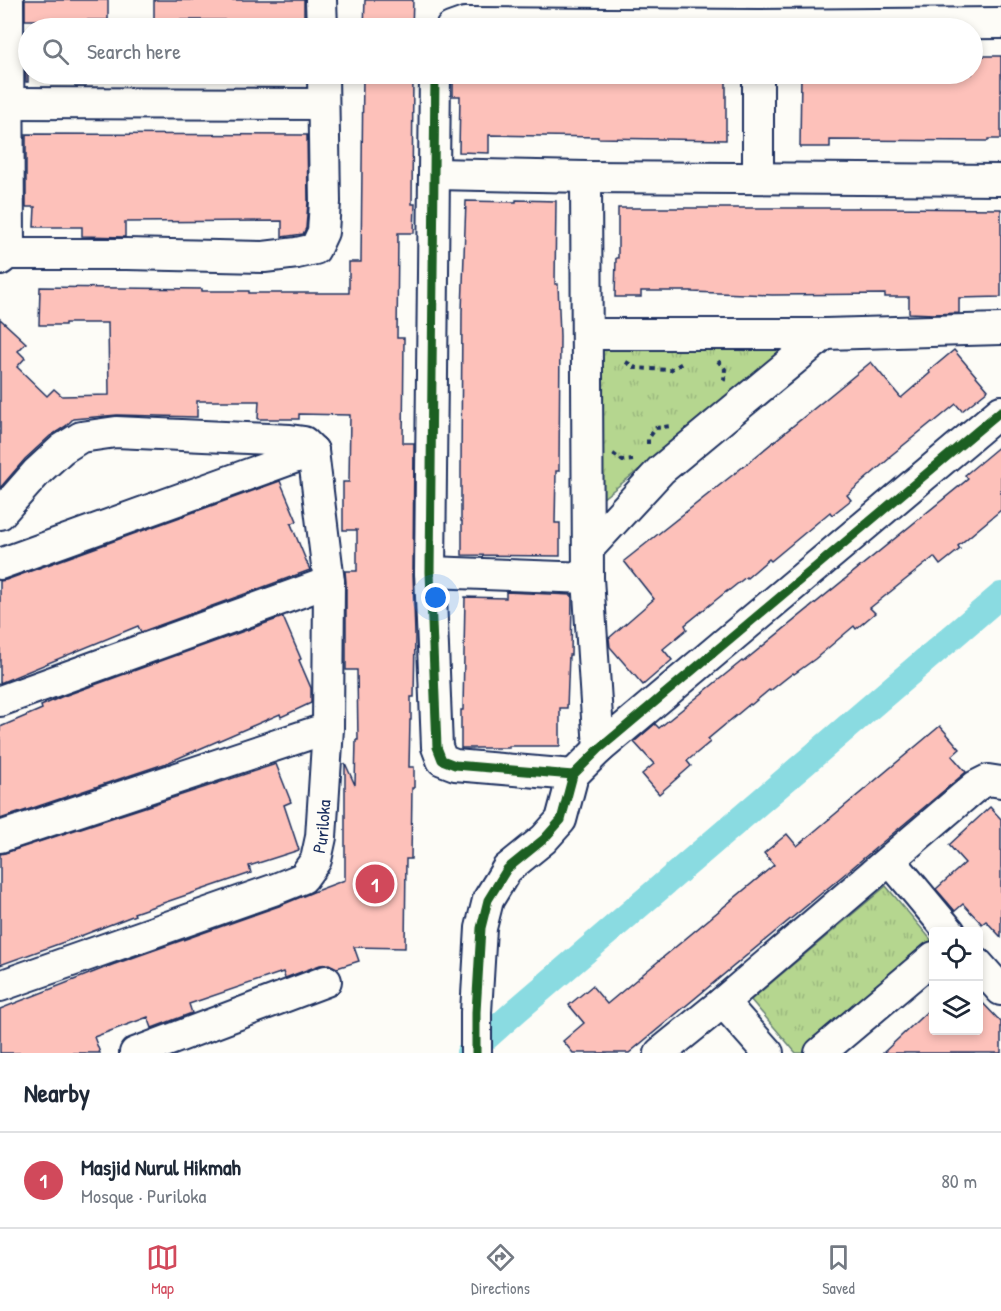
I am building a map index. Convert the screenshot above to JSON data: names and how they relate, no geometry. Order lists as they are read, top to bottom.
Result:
{
  "streets": {
    "street": ["Puriloka"]
  },
  "page": {
    "search": "Search here",
    "pins": "1",
    "heading": "Nearby",
    "list": [
      {
        "mark": "1",
        "name": "Masjid Nurul Hikmah",
        "note": "Mosque · Puriloka",
        "value": "80 m"
      }
    ],
    "nav": ["Map", "Directions", "Saved"]
  }
}
